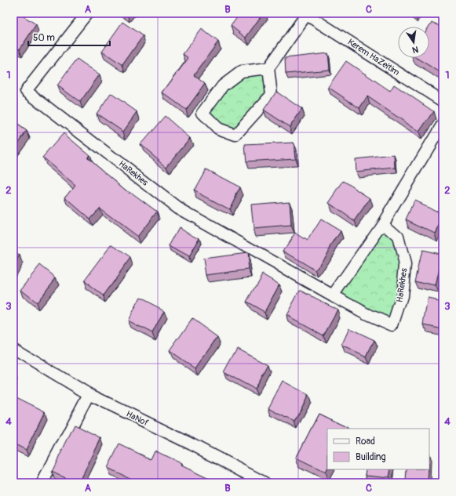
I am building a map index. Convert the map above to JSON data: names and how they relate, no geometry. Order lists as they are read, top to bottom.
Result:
{
  "streets": {
    "street": ["Kerem HaZeitim", "HaRekhes", "HaNof"]
  },
  "legend": ["Road", "Building"],
  "scale_bar": "50 m",
  "north": "bottom",
  "grid": {
    "columns": ["A", "B", "C"],
    "rows": [
      "1",
      "2",
      "3",
      "4"
    ]
  }
}
